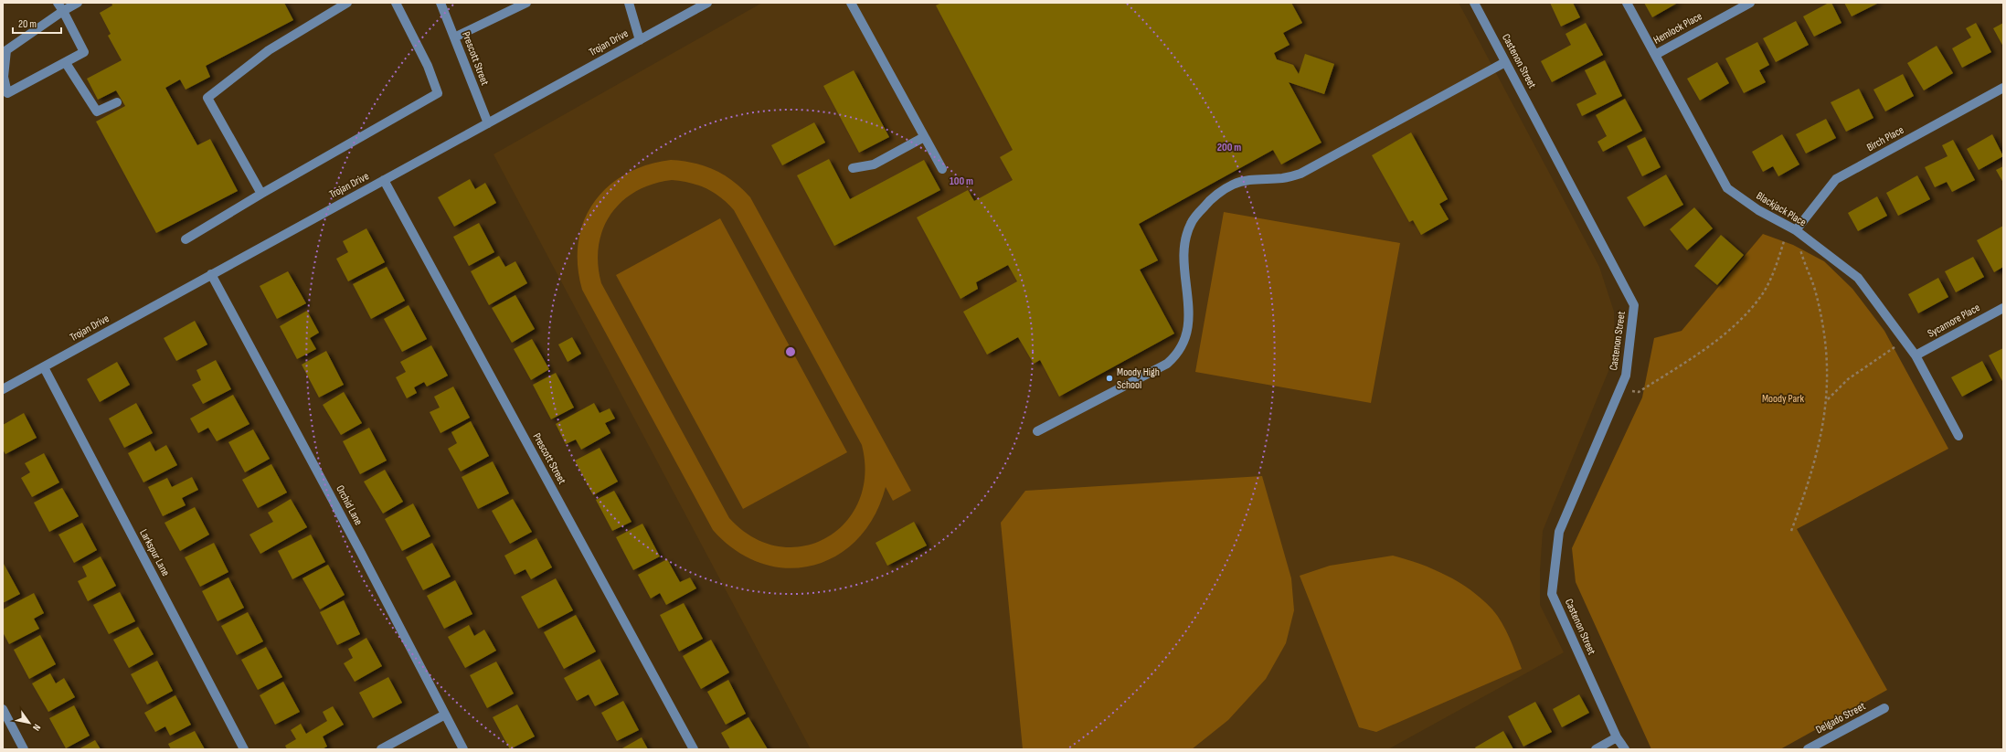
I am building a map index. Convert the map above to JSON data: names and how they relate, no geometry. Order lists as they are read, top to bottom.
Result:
{
  "streets": {
    "street": [
      "Hemlock Place",
      "Trojan Drive",
      "Prescott Street",
      "Castenon Street",
      "Birch Place",
      "Blackjack Place",
      "Sycamore Place",
      "Orchid Lane",
      "Larkspur Lane",
      "Delgado Street"
    ]
  },
  "crossings": [
    ["Hemlock Place", "Blackjack Place"],
    ["Trojan Drive", "Prescott Street"],
    ["Trojan Drive", "Orchid Lane"],
    ["Trojan Drive", "Larkspur Lane"],
    ["Birch Place", "Blackjack Place"],
    ["Blackjack Place", "Sycamore Place"]
  ],
  "parks": ["Moody Park"],
  "places": ["Moody High School"],
  "scale_bar": "20 m",
  "north": "bottom right",
  "rings": ["200 m", "100 m"]
}
